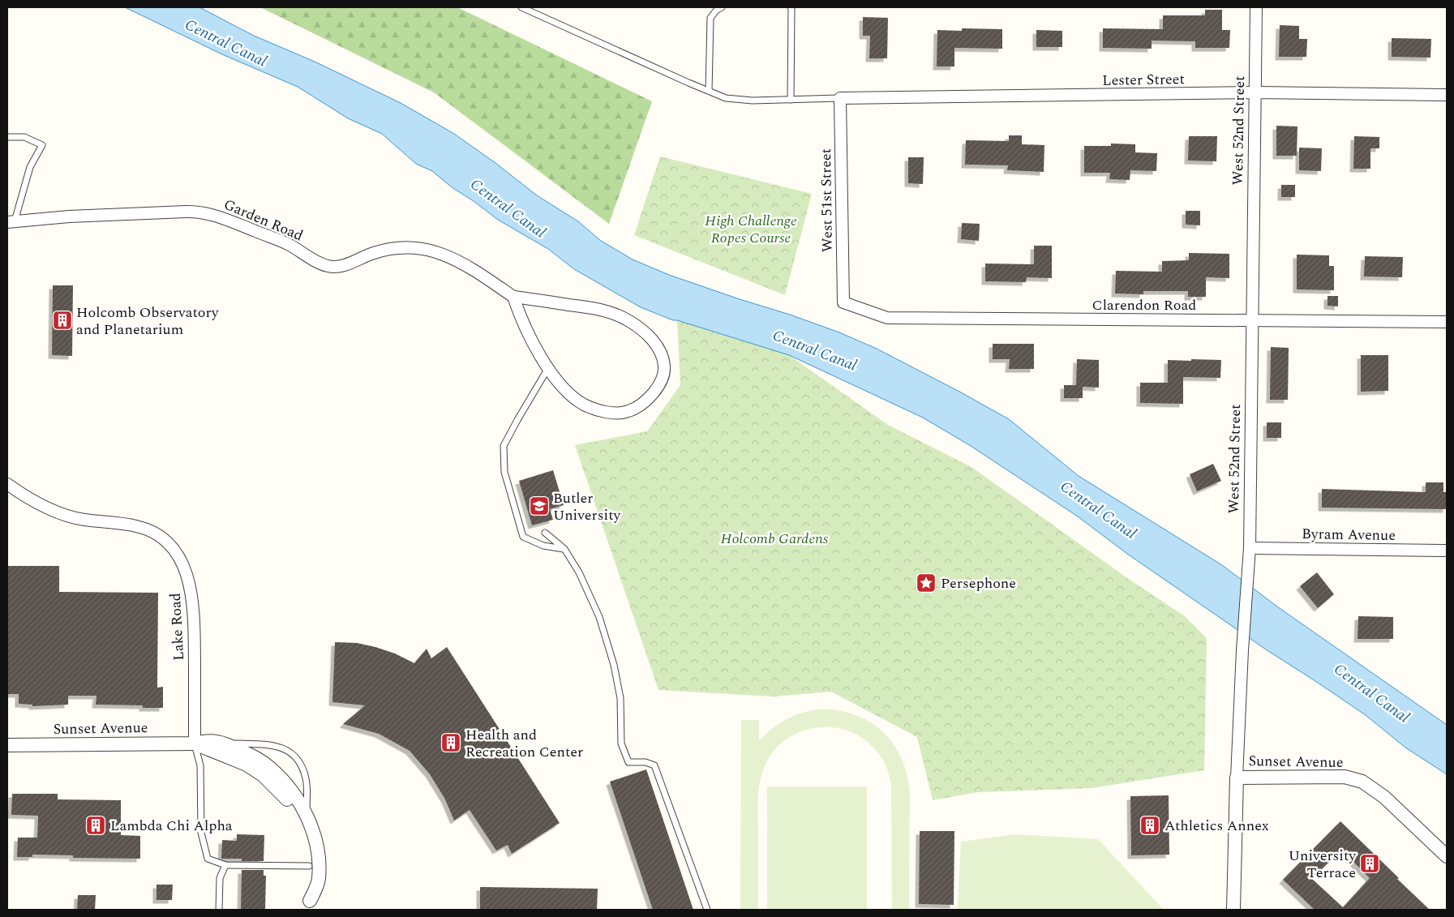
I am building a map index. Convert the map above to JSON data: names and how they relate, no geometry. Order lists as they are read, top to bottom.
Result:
{
  "streets": {
    "street": [
      "Lester Street",
      "West 52nd Street",
      "West 51st Street",
      "Garden Road",
      "Clarendon Road",
      "Byram Avenue",
      "Lake Road",
      "Sunset Avenue"
    ]
  },
  "crossings": [
    ["Lester Street", "West 52nd Street"],
    ["Lester Street", "West 51st Street"],
    ["West 52nd Street", "Clarendon Road"],
    ["West 52nd Street", "Byram Avenue"],
    ["West 52nd Street", "Sunset Avenue"],
    ["West 51st Street", "Clarendon Road"],
    ["Lake Road", "Sunset Avenue"]
  ],
  "water": ["Central Canal"],
  "parks": ["High Challenge Ropes Course", "Holcomb Gardens"],
  "places": {
    "building": [
      "Holcomb Observatory and Planetarium",
      "Health and Recreation Center",
      "Lambda Chi Alpha",
      "Athletics Annex",
      "University Terrace"
    ],
    "school or university": ["Butler University"],
    "place": ["Persephone"]
  }
}
